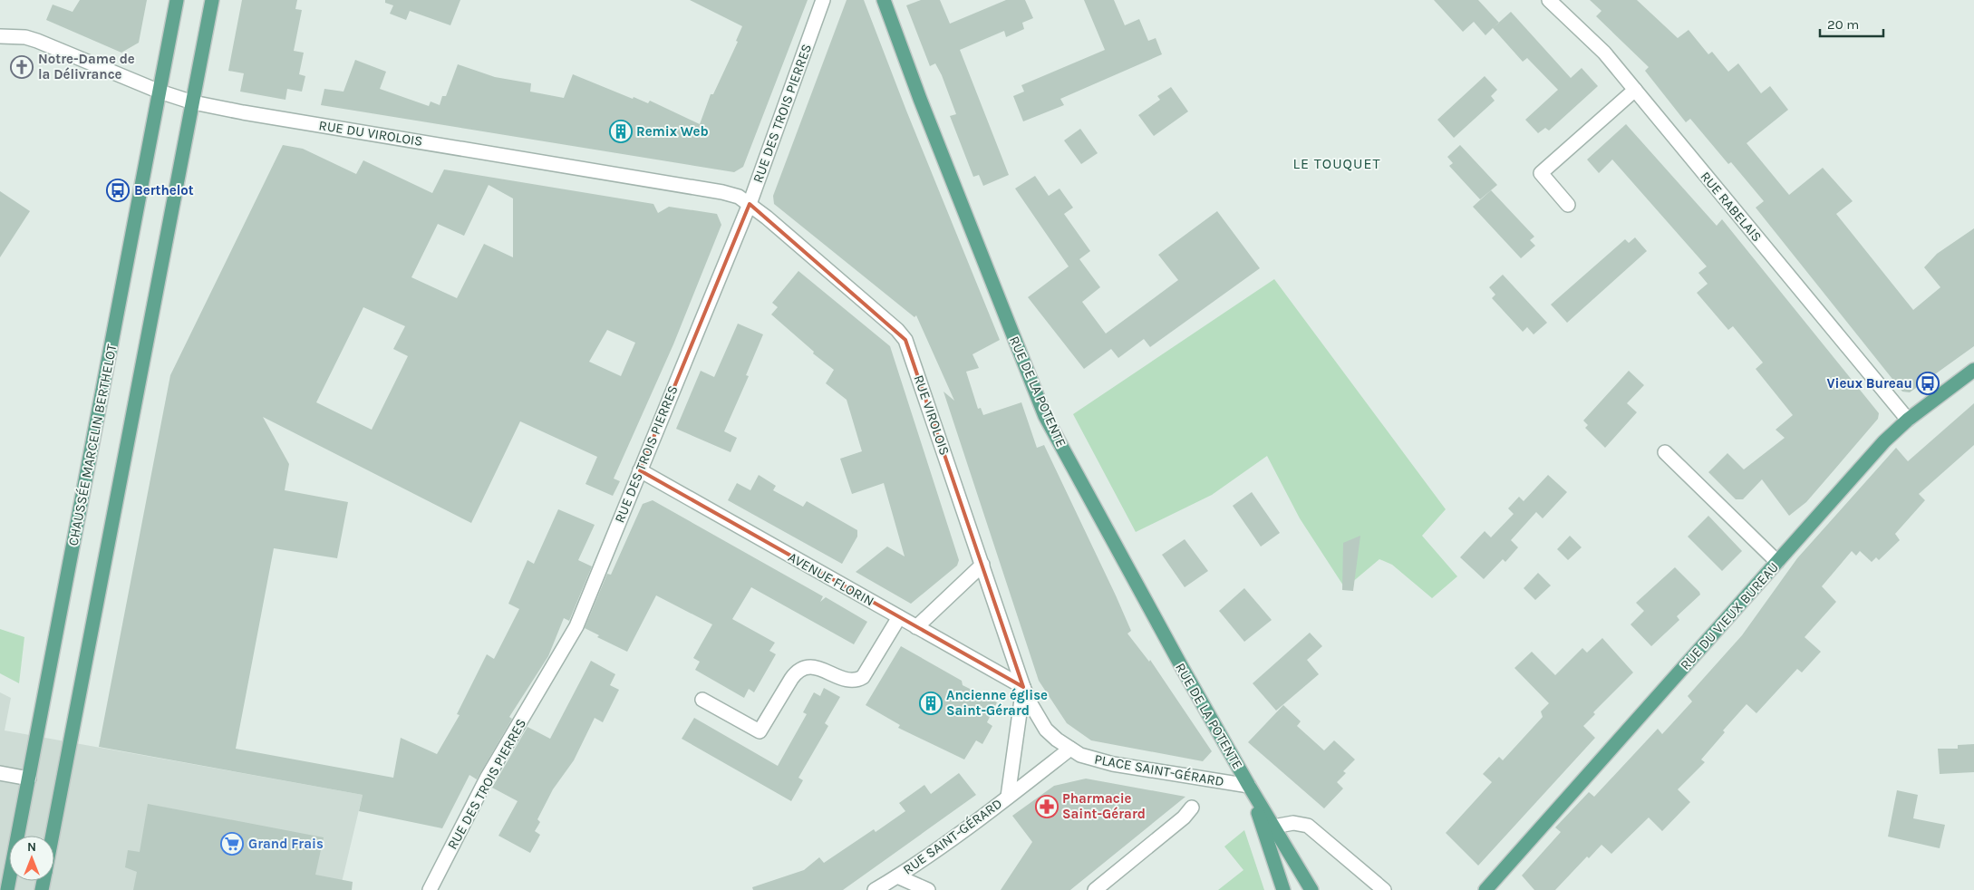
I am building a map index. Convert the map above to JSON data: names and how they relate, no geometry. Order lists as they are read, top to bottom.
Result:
{
  "streets": {
    "main road": ["RUE DE LA POTENTE", "CHAUSSÉE MARCELIN BERTHELOT", "RUE DU VIEUX BUREAU"],
    "street": [
      "RUE DES TROIS PIERRES",
      "RUE DU VIROLOIS",
      "RUE RABELAIS",
      "RUE VIROLOIS",
      "AVENUE FLORIN",
      "PLACE SAINT-GÉRARD",
      "RUE SAINT-GÉRARD"
    ]
  },
  "crossings": [
    ["RUE DES TROIS PIERRES", "RUE DU VIROLOIS"],
    ["RUE DES TROIS PIERRES", "RUE VIROLOIS"],
    ["RUE DES TROIS PIERRES", "AVENUE FLORIN"],
    ["RUE DU VIROLOIS", "RUE VIROLOIS"],
    ["RUE DU VIROLOIS", "CHAUSSÉE MARCELIN BERTHELOT"],
    ["RUE RABELAIS", "RUE DU VIEUX BUREAU"],
    ["RUE DE LA POTENTE", "PLACE SAINT-GÉRARD"],
    ["RUE VIROLOIS", "AVENUE FLORIN"],
    ["RUE VIROLOIS", "PLACE SAINT-GÉRARD"],
    ["AVENUE FLORIN", "PLACE SAINT-GÉRARD"]
  ],
  "districts": ["LE TOUQUET"],
  "places": {
    "church": ["Notre-Dame de la Délivrance"],
    "building": ["Remix Web", "Ancienne église Saint-Gérard"],
    "bus stop": ["Berthelot", "Vieux Bureau"],
    "pharmacy": ["Pharmacie Saint-Gérard"],
    "supermarket": ["Grand Frais"]
  },
  "scale_bar": "20 m",
  "north": "top"
}
